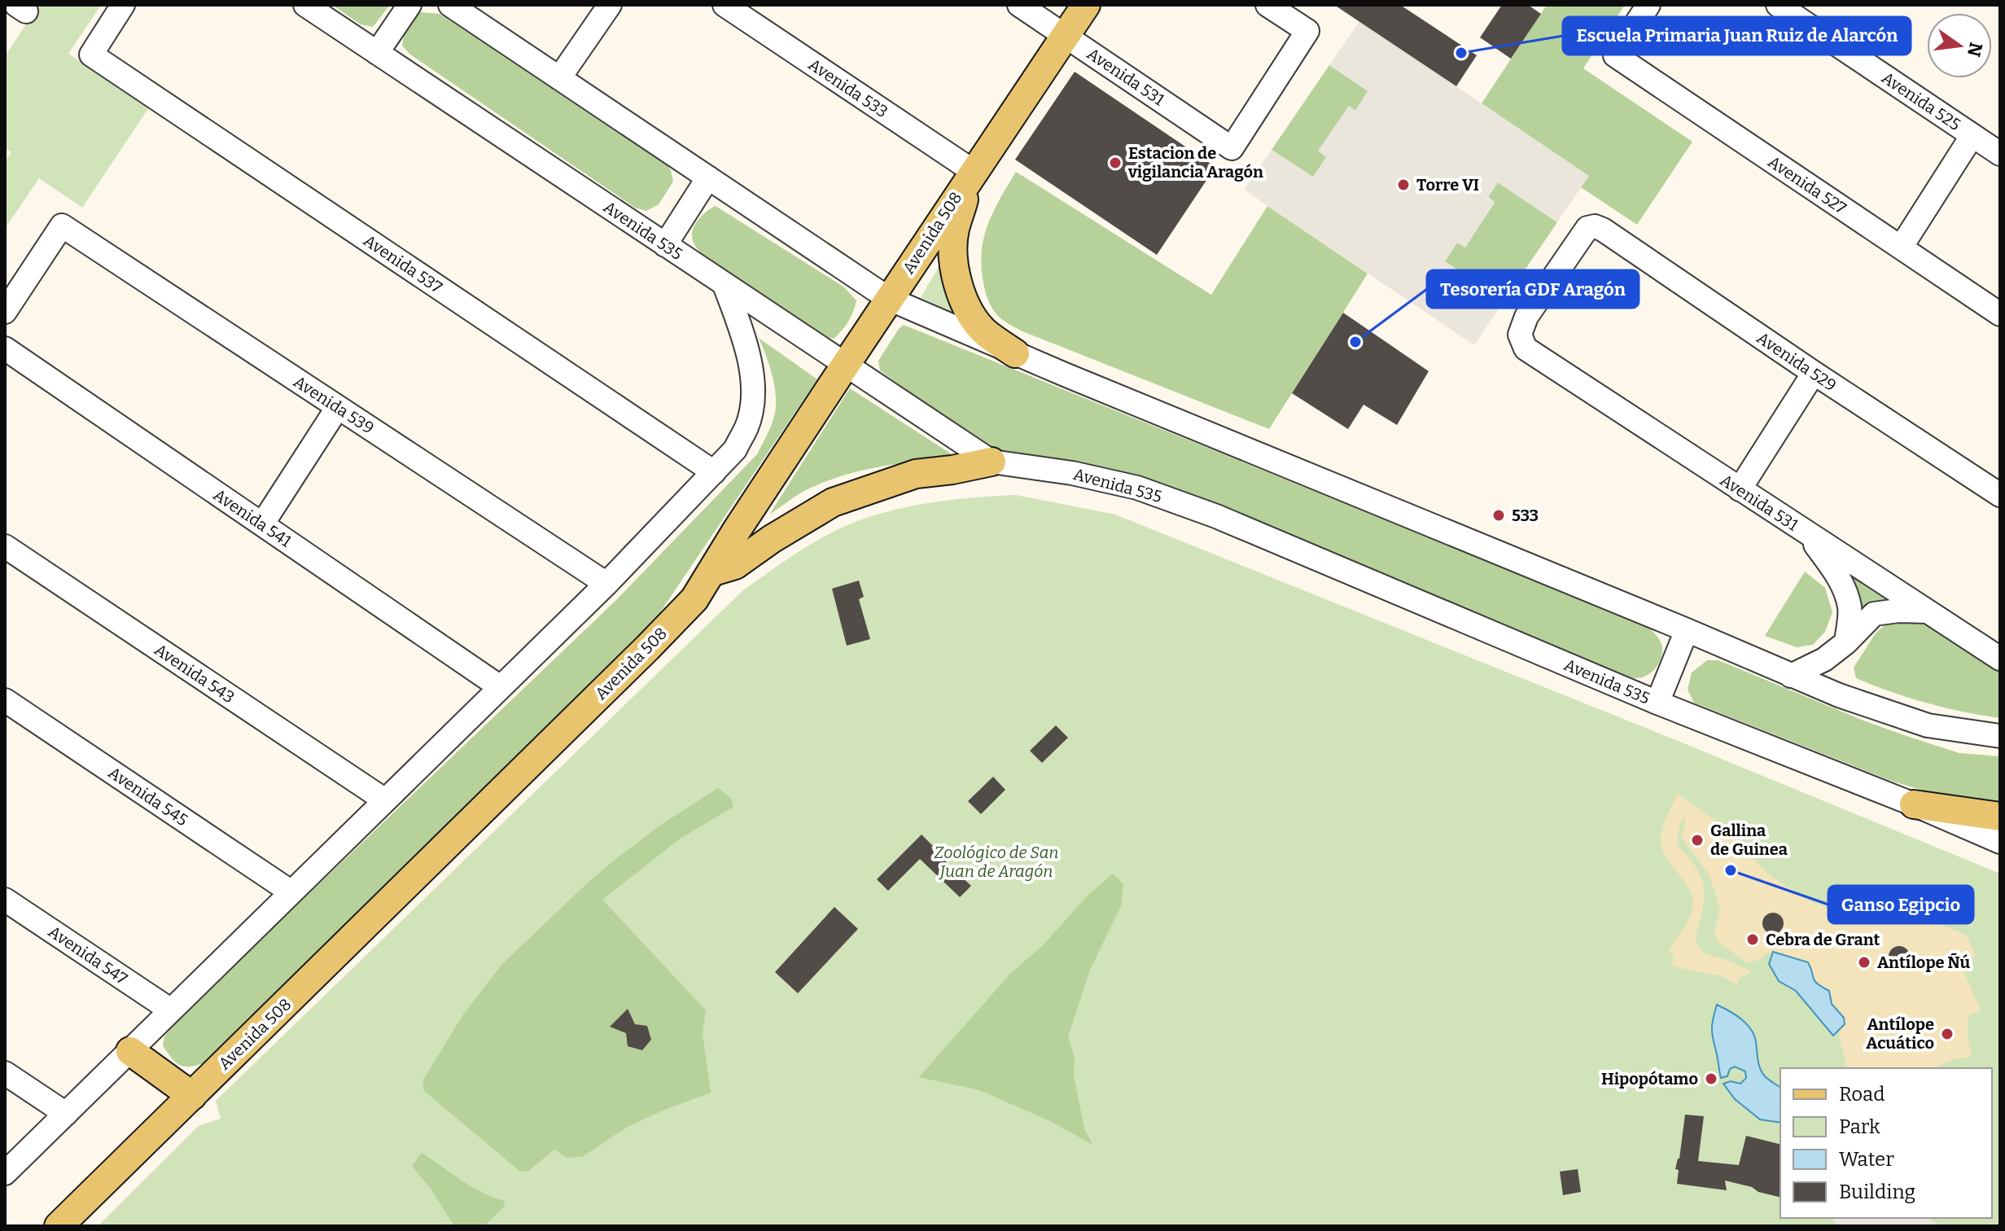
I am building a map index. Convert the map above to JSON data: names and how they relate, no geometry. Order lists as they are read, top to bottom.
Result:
{
  "streets": {
    "main road": ["Avenida 508"],
    "street": [
      "Avenida 531",
      "Avenida 533",
      "Avenida 525",
      "Avenida 527",
      "Avenida 535",
      "Avenida 537",
      "Avenida 529",
      "Avenida 539",
      "Avenida 541",
      "Avenida 543",
      "Avenida 545",
      "Avenida 547"
    ]
  },
  "crossings": [
    ["Avenida 531", "Avenida 508"],
    ["Avenida 531", "Avenida 529"],
    ["Avenida 533", "Avenida 508"],
    ["Avenida 535", "Avenida 508"]
  ],
  "parks": ["Zoológico de San Juan de Aragón"],
  "places": [
    "Escuela Primaria Juan Ruiz de Alarcón",
    "Estacion de vigilancia Aragón",
    "Torre VI",
    "Tesorería GDF Aragón",
    "533",
    "Gallina de Guinea",
    "Ganso Egipcio",
    "Cebra de Grant",
    "Antílope Ñú",
    "Antílope Acuático",
    "Hipopótamo"
  ],
  "legend": [
    "Road",
    "Park",
    "Water",
    "Building"
  ],
  "north": "right"
}
